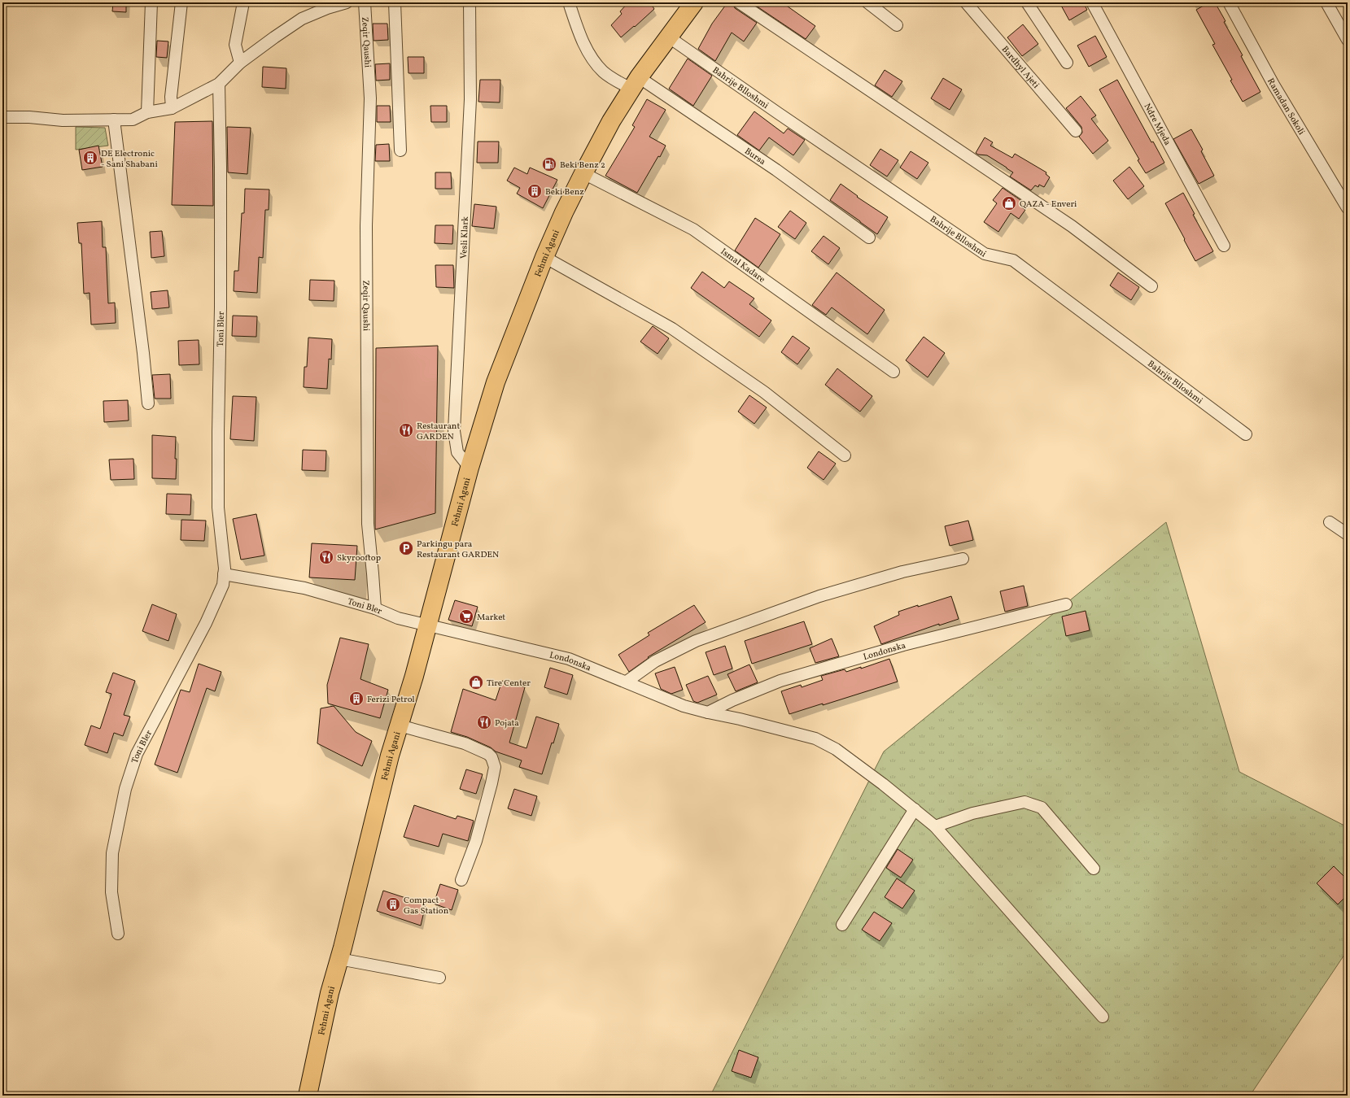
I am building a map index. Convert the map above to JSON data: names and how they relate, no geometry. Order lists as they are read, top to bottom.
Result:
{
  "streets": {
    "main road": ["Fehmi Agani"],
    "street": [
      "Zeqir Qaushi",
      "Bardhyl Ajeti",
      "Bahrije Blloshmi",
      "Ramadan Sokoli",
      "Ndre Mjeda",
      "Bursa",
      "Vesli Klark",
      "Ismal Kadare",
      "Toni Bler",
      "Londonska"
    ]
  },
  "crossings": [
    ["Zeqir Qaushi", "Toni Bler"],
    ["Bahrije Blloshmi", "Fehmi Agani"],
    ["Bursa", "Fehmi Agani"],
    ["Vesli Klark", "Fehmi Agani"],
    ["Fehmi Agani", "Ismal Kadare"],
    ["Fehmi Agani", "Toni Bler"],
    ["Fehmi Agani", "Londonska"],
    ["Toni Bler", "Londonska"]
  ],
  "places": {
    "building": [
      "DE Electronic - Sani Shabani",
      "Beki Benz",
      "Ferizi Petrol",
      "Compact - Gas Station"
    ],
    "fuel station": ["Beki Benz 2"],
    "shop": ["QAZA - Enveri", "Tire Center"],
    "restaurant": ["Restaurant GARDEN", "Skyrooftop", "Pojata"],
    "parking": ["Parkingu para Restaurant GARDEN"],
    "supermarket": ["Market"]
  }
}
